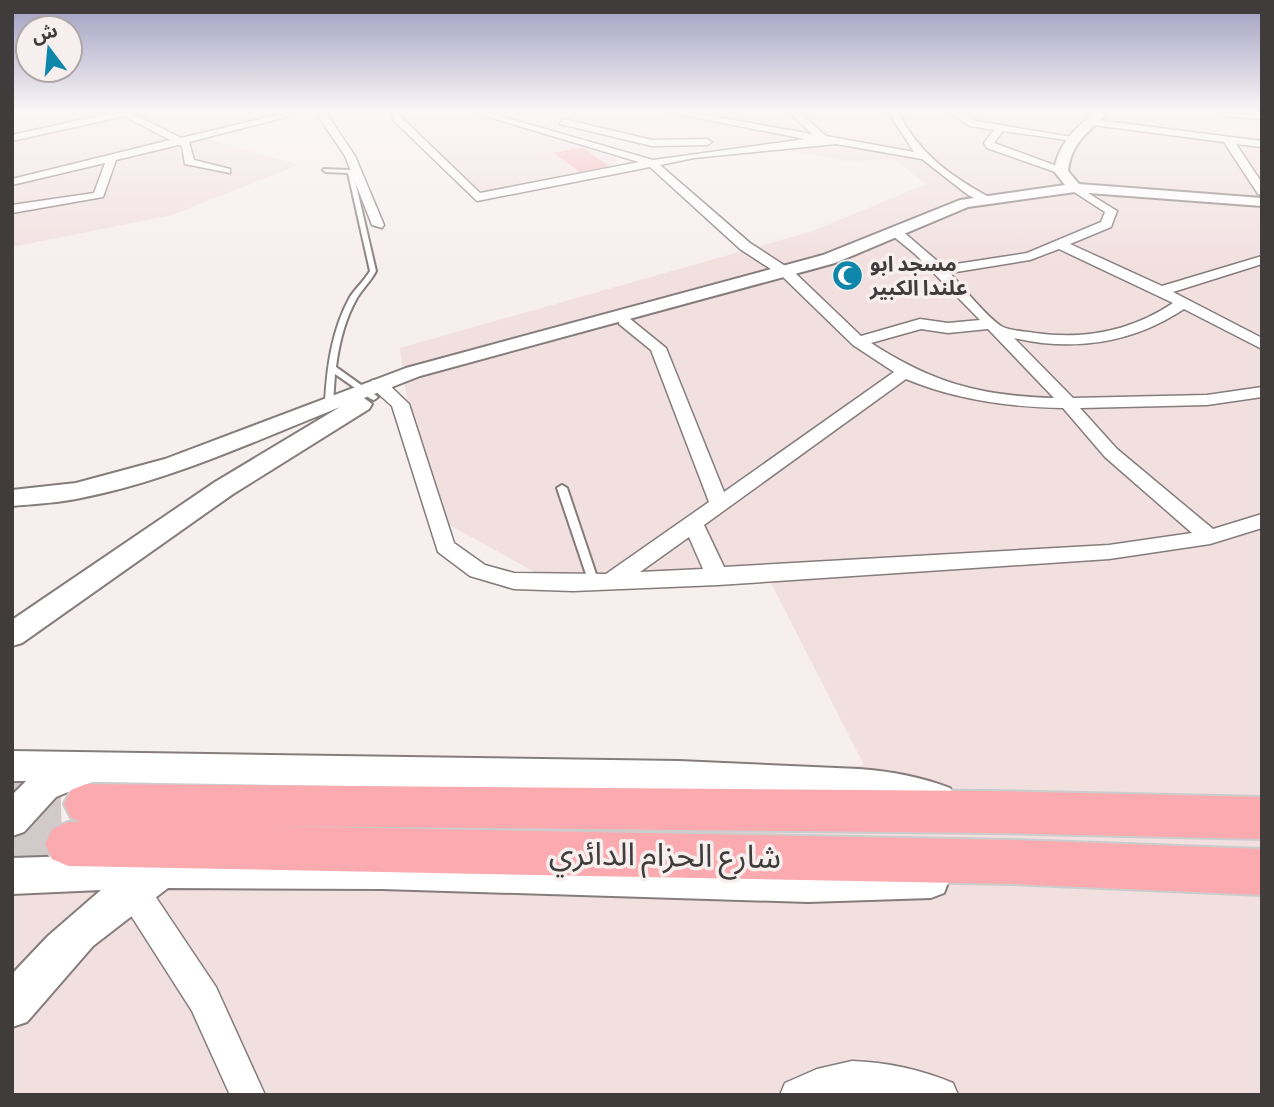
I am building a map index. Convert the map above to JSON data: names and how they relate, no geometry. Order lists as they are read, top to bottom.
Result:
{
  "streets": {
    "highway": ["شارع الحزام الدائري"]
  },
  "places": {
    "mosque": ["مسجد ابو علندا الكبير"]
  },
  "north": "top"
}
